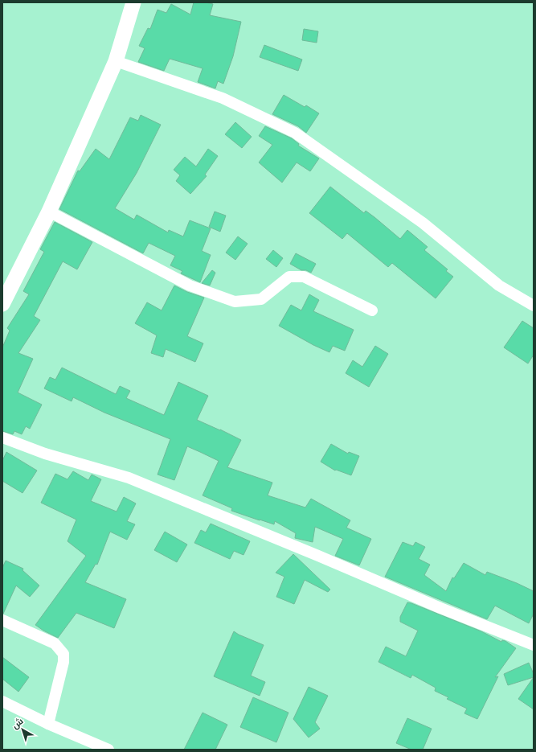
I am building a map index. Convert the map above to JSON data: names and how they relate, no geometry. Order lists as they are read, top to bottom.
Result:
{
  "north": "top left"
}
